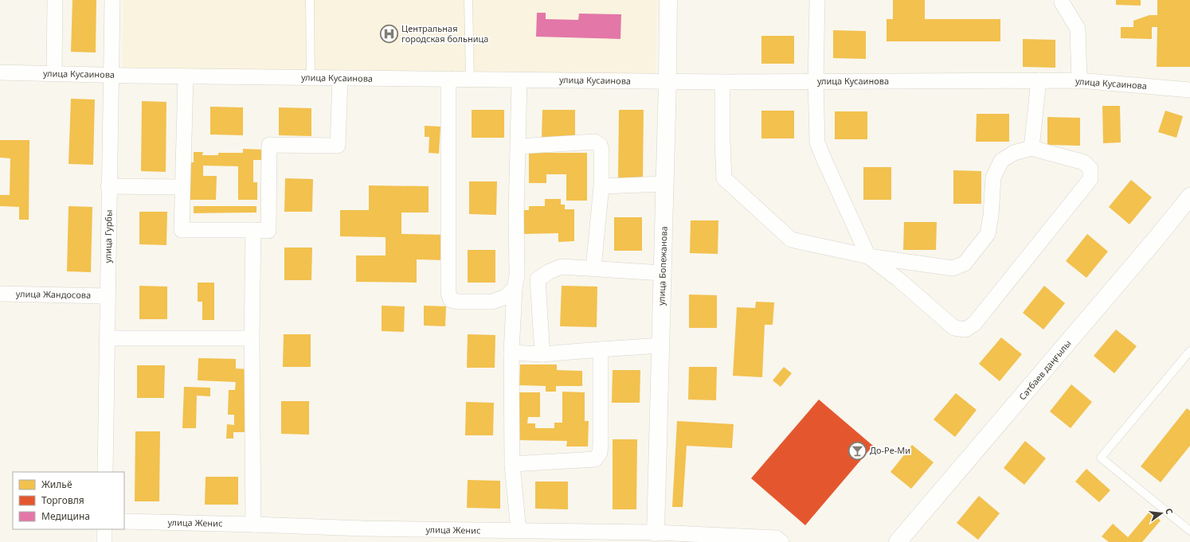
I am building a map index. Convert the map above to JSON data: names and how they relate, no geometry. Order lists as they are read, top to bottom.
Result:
{
  "streets": {
    "street": [
      "улица Кусаинова",
      "улица Гурбы",
      "улица Бопежанова",
      "улица Жандосова",
      "Сәтбаев даңғылы",
      "улица Женис"
    ]
  },
  "crossings": [
    ["улица Кусаинова", "улица Гурбы"],
    ["улица Кусаинова", "улица Бопежанова"],
    ["улица Гурбы", "улица Жандосова"],
    ["улица Бопежанова", "улица Женис"]
  ],
  "places": {
    "hospital": ["Центральная городская больница"],
    "bar": ["До-Ре-Ми"]
  },
  "legend": ["Жильё", "Торговля", "Медицина"],
  "north": "right"
}
